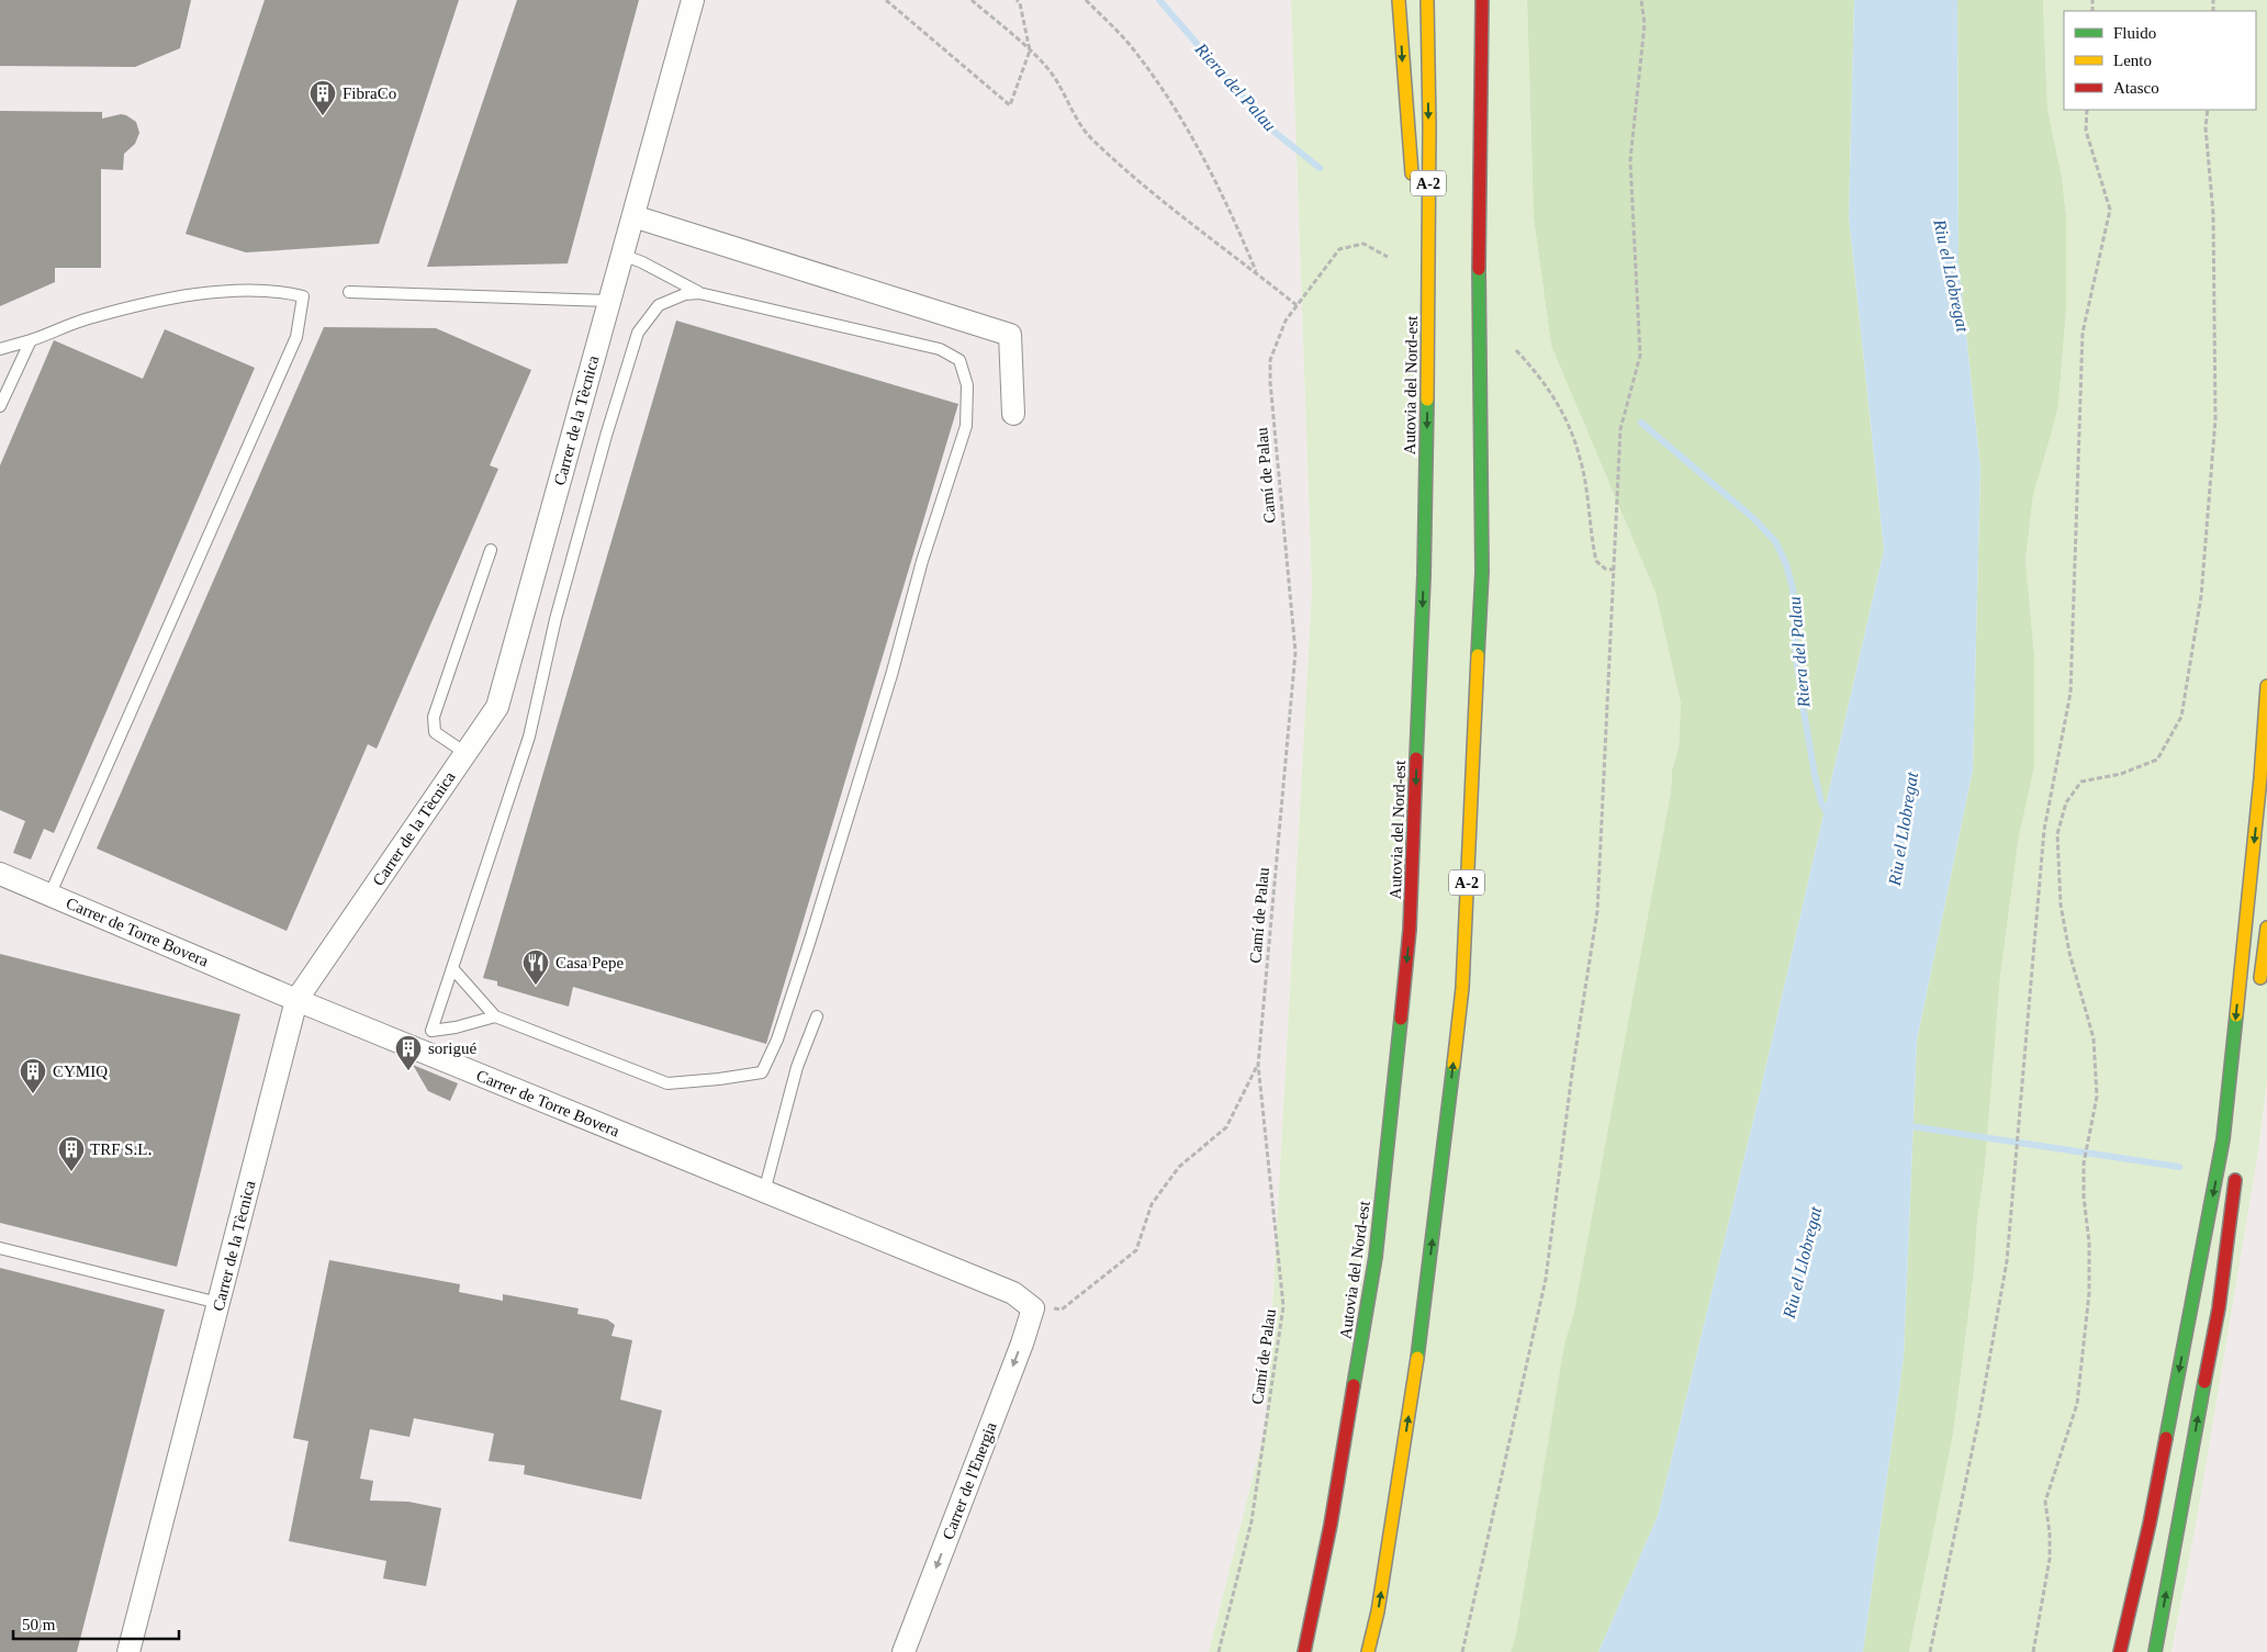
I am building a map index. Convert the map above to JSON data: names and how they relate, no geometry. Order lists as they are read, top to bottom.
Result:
{
  "streets": {
    "main road": ["A-2", "Autovia del Nord-est"],
    "street": ["Carrer de la Tècnica", "Carrer de Torre Bovera", "Carrer de l'Energia"],
    "path": ["Camí de Palau"]
  },
  "crossings": [
    ["Carrer de la Tècnica", "Carrer de Torre Bovera"],
    ["Carrer de Torre Bovera", "Carrer de l'Energia"]
  ],
  "one_way": ["Carrer de l'Energia"],
  "water": ["Riera del Palau", "Riu el Llobregat"],
  "places": {
    "building": [
      "FibraCo",
      "sorigué",
      "CYMIQ",
      "TRF S.L."
    ],
    "restaurant": ["Casa Pepe"]
  },
  "legend": ["Fluido", "Lento", "Atasco"],
  "scale_bar": "50 m"
}
